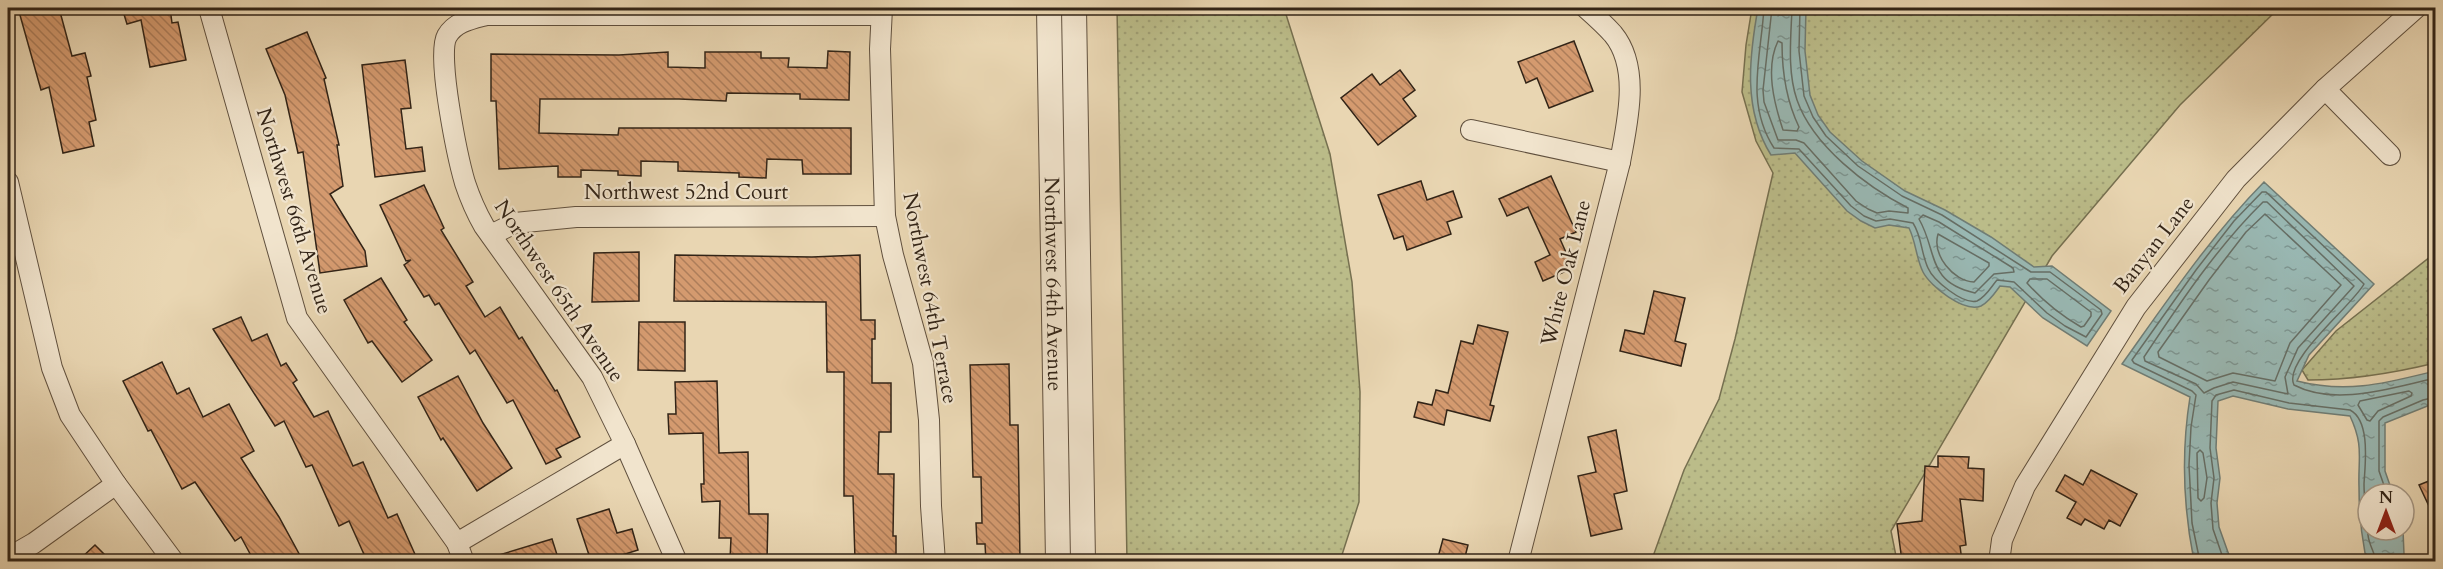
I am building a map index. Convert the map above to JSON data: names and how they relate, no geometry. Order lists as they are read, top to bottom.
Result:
{
  "streets": {
    "street": [
      "Northwest 52nd Court",
      "Northwest 66th Avenue",
      "Banyan Lane",
      "White Oak Lane",
      "Northwest 64th Avenue",
      "Northwest 65th Avenue",
      "Northwest 64th Terrace"
    ]
  },
  "crossings": [
    ["Northwest 52nd Court", "Northwest 65th Avenue"],
    ["Northwest 52nd Court", "Northwest 64th Terrace"],
    ["Northwest 65th Avenue", "Northwest 64th Terrace"]
  ],
  "north": "top"
}
